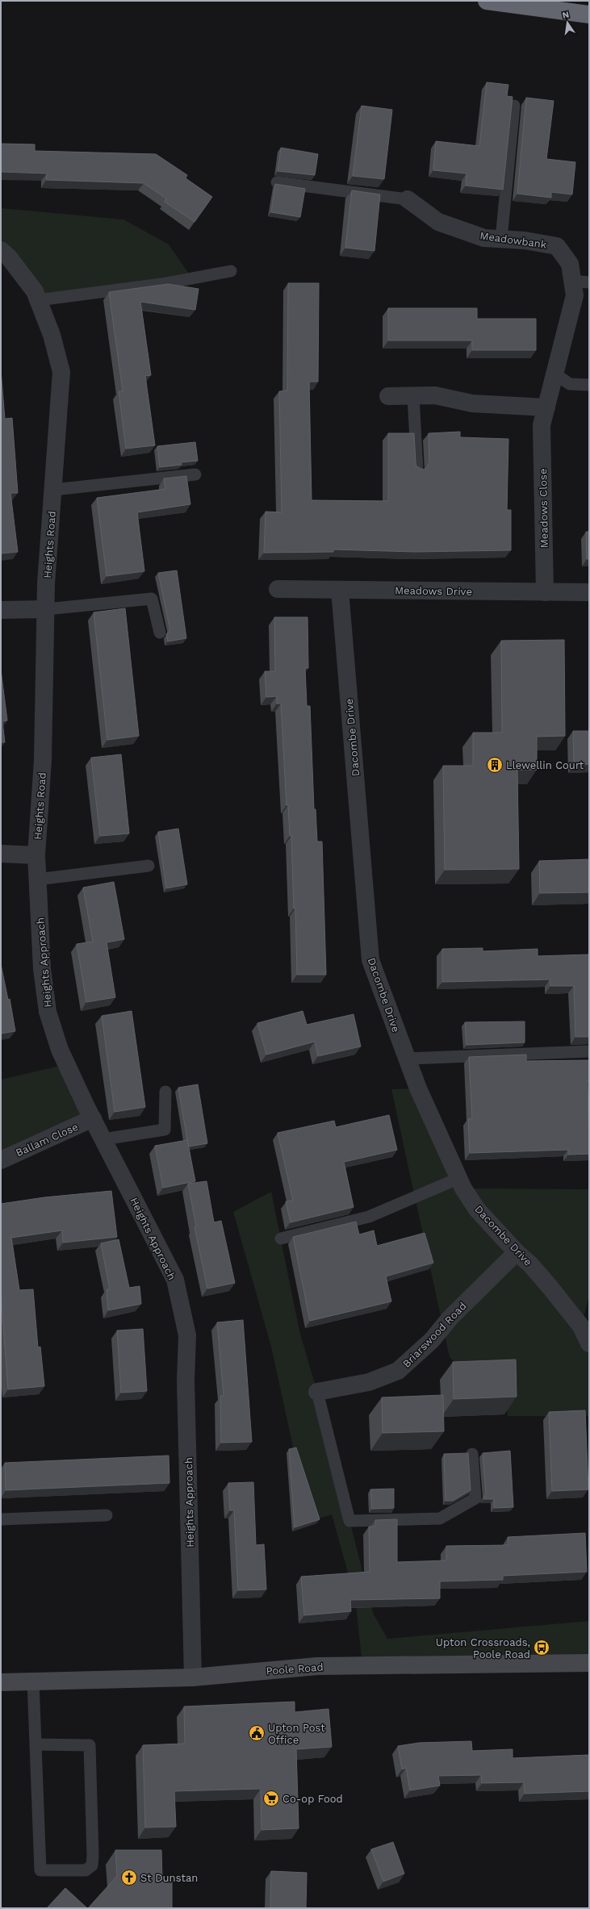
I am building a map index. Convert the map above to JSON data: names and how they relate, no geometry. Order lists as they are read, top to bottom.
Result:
{
  "streets": {
    "main road": ["Poole Road"],
    "street": [
      "Meadowbank",
      "Meadows Close",
      "Heights Road",
      "Meadows Drive",
      "Dacombe Drive",
      "Heights Approach",
      "Ballam Close",
      "Briarswood Road"
    ]
  },
  "crossings": [
    ["Meadowbank", "Meadows Close"],
    ["Meadows Close", "Meadows Drive"],
    ["Heights Road", "Heights Approach"],
    ["Meadows Drive", "Dacombe Drive"],
    ["Dacombe Drive", "Briarswood Road"],
    ["Heights Approach", "Ballam Close"],
    ["Heights Approach", "Poole Road"]
  ],
  "places": {
    "building": ["Llewellin Court"],
    "bus stop": ["Upton Crossroads, Poole Road"],
    "public building": ["Upton Post Office"],
    "supermarket": ["Co-op Food"],
    "church": ["St Dunstan"]
  },
  "north": "top"
}
